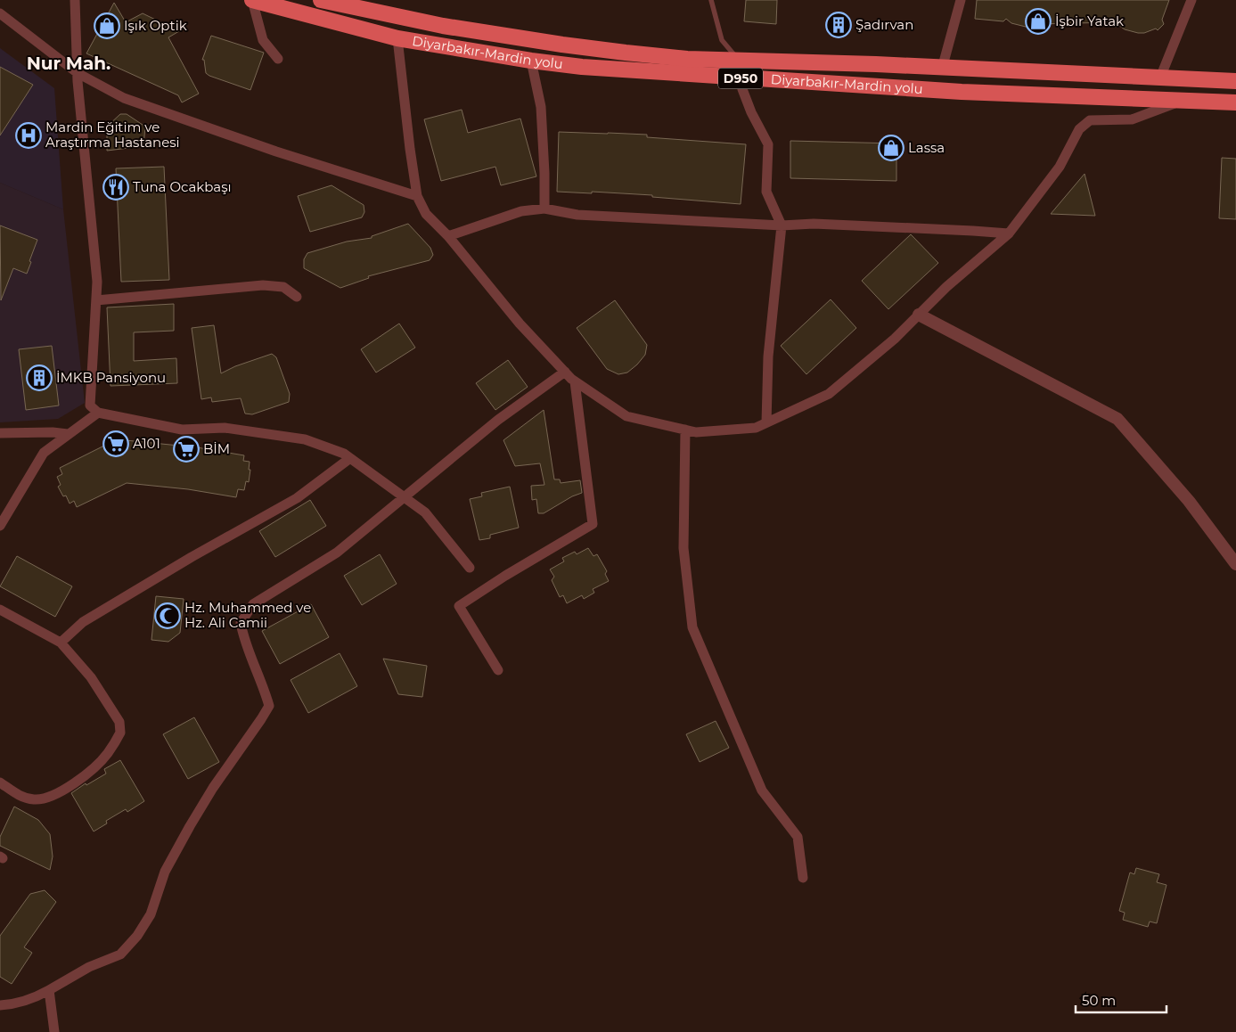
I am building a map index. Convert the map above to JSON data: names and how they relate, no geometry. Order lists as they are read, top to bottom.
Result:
{
  "streets": {
    "highway": ["Diyarbakır-Mardin yolu", "D950"]
  },
  "districts": ["Nur Mah."],
  "places": {
    "shop": ["İşbir Yatak", "Işık Optik", "Lassa"],
    "building": ["Şadırvan", "İMKB Pansiyonu"],
    "hospital": ["Mardin Eğitim ve Araştırma Hastanesi"],
    "restaurant": ["Tuna Ocakbaşı"],
    "supermarket": ["A101", "BİM"],
    "mosque": ["Hz. Muhammed ve Hz. Ali Camii"]
  },
  "scale_bar": "50 m"
}
